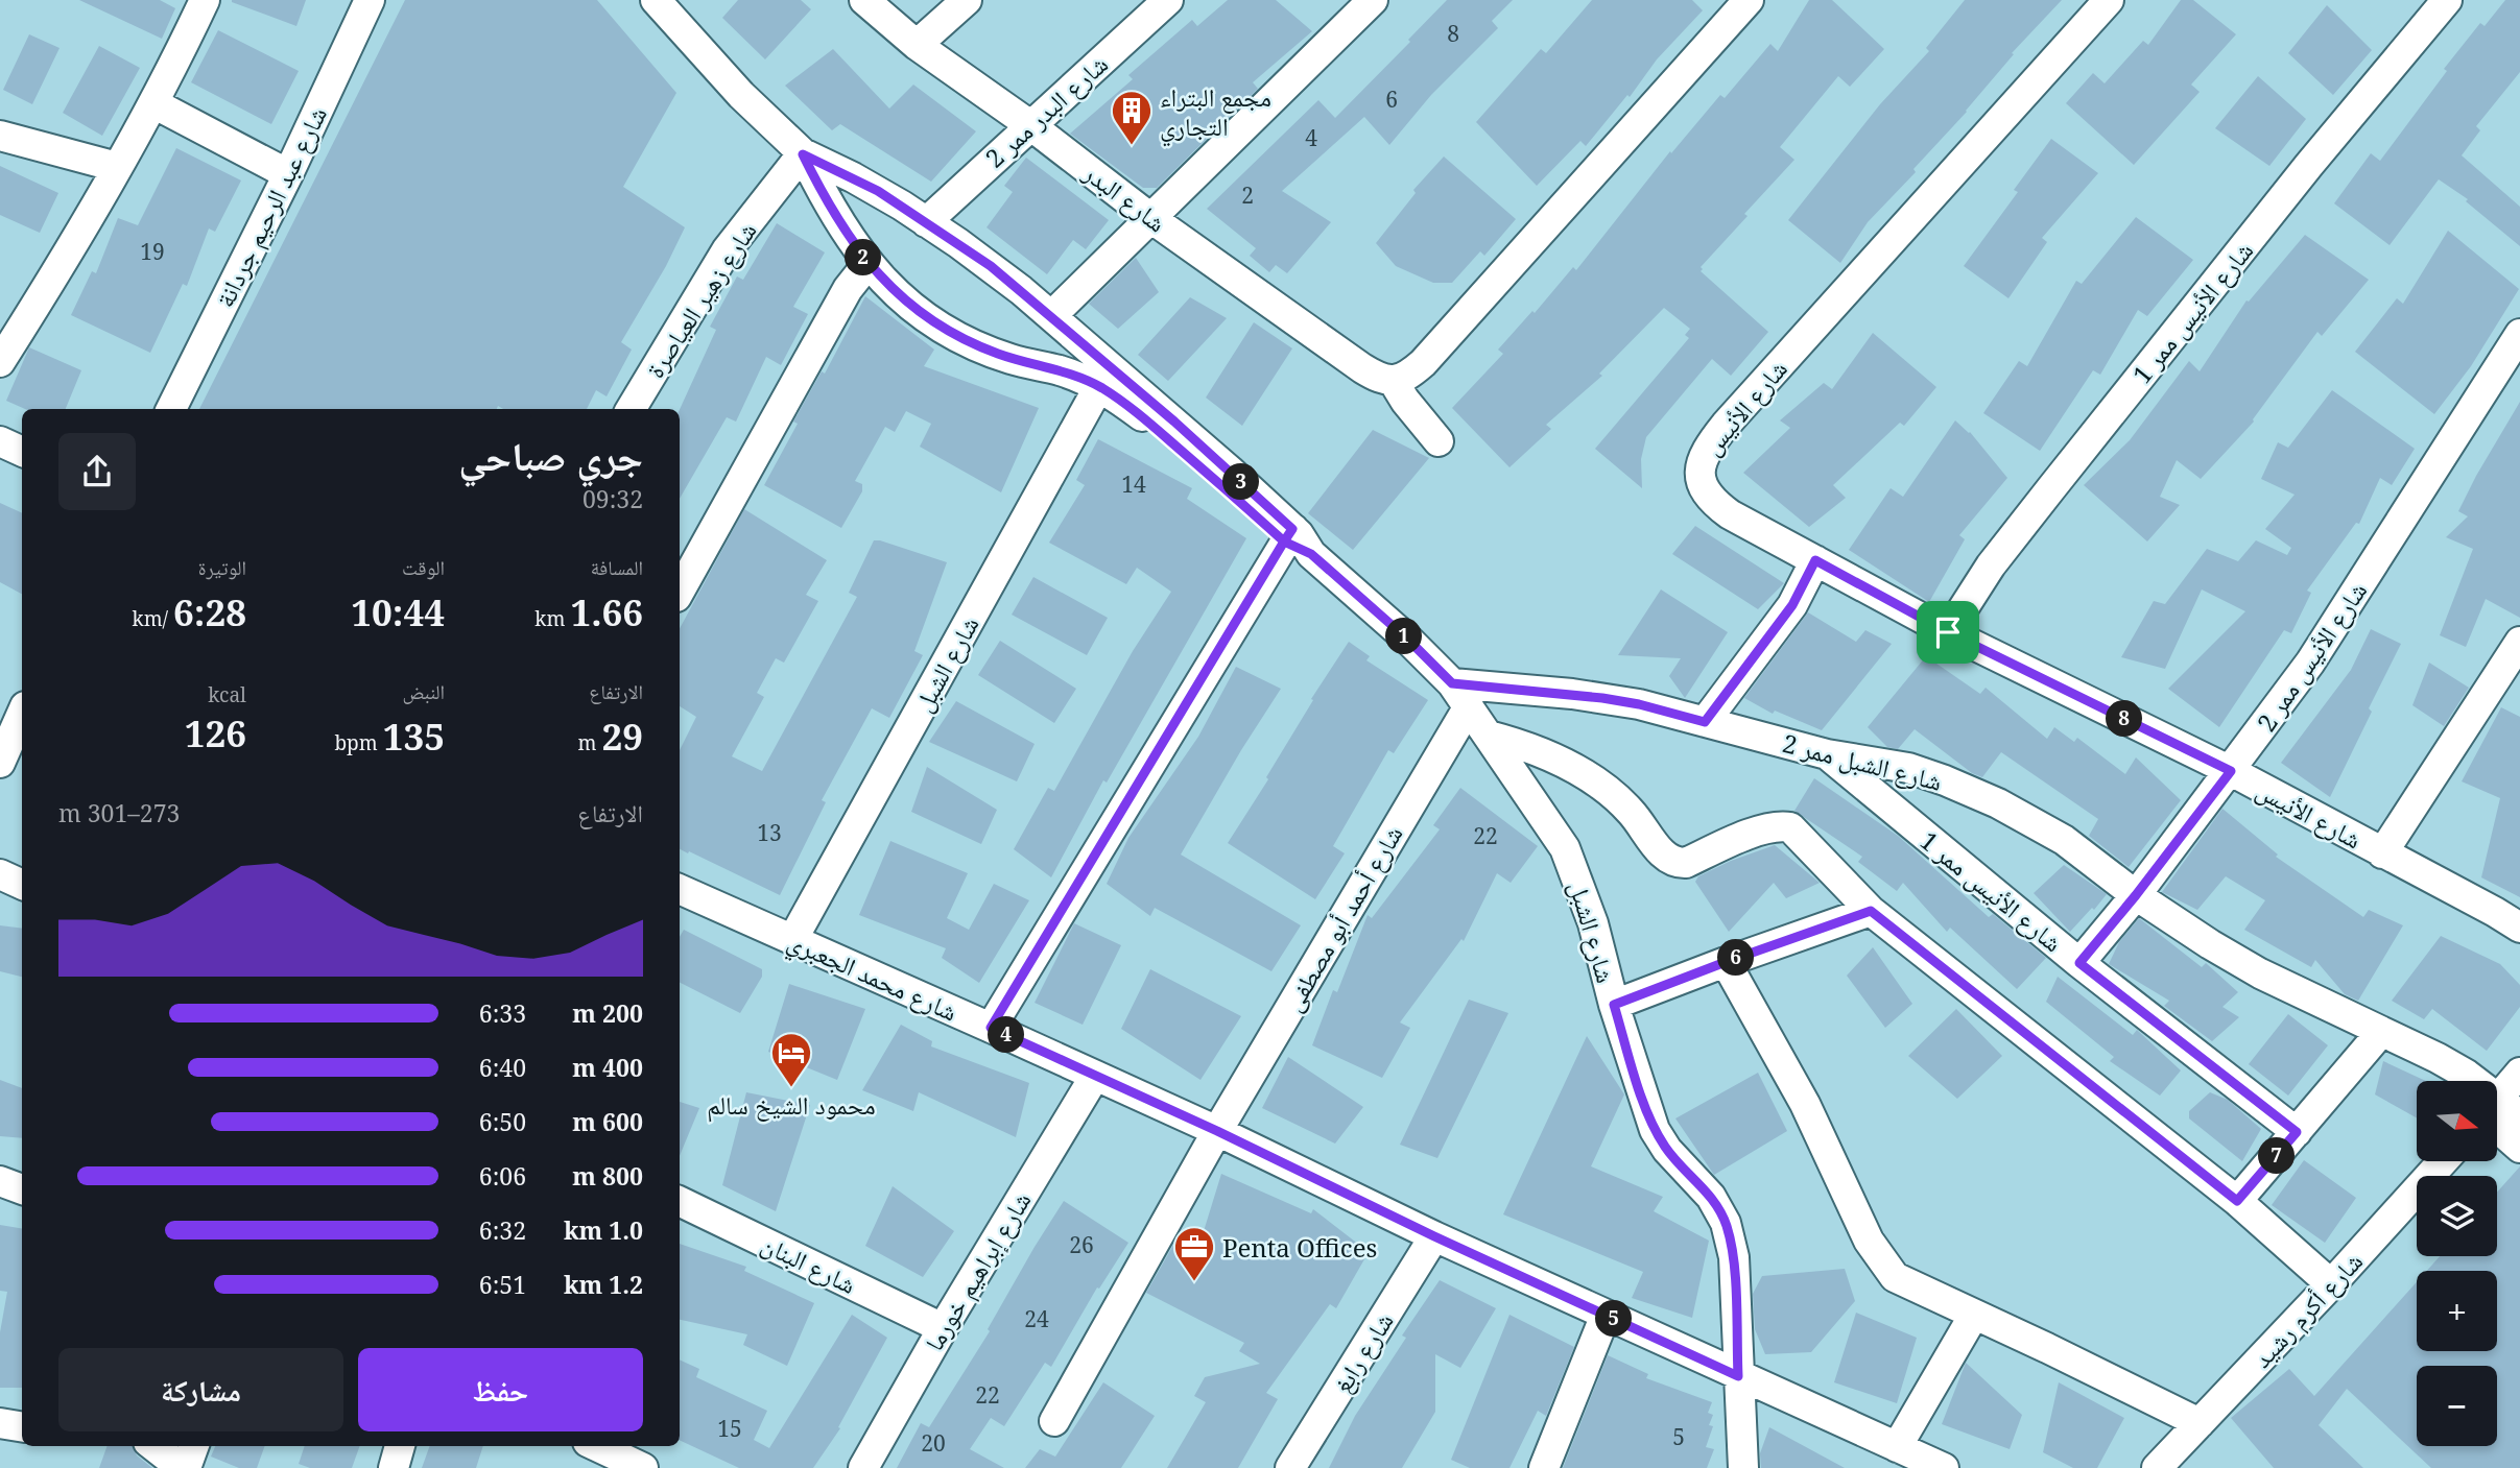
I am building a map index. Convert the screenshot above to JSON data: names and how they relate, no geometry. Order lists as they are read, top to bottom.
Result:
{
  "streets": {
    "street": [
      "شارع البدر ممر 2",
      "شارع البدر",
      "شارع عبد الرحيم جردانة",
      "شارع زهير العياصرة",
      "شارع الأنيس ممر 1",
      "شارع الأنيس",
      "شارع الأنيس ممر 2",
      "شارع الشبل",
      "شارع الشبل ممر 2",
      "شارع أحمد أبو مصطفى",
      "شارع محمد الجعبري",
      "شارع البنان",
      "شارع إبراهيم خورما",
      "شارع أكرم رشيد",
      "شارع رابغ"
    ]
  },
  "crossings": [
    ["شارع البدر ممر 2", "شارع البدر"],
    ["شارع الأنيس ممر 1", "شارع الأنيس"],
    ["شارع الأنيس ممر 1", "شارع الأنيس ممر 2"],
    ["شارع الأنيس ممر 1", "شارع الشبل ممر 2"],
    ["شارع الأنيس", "شارع الأنيس ممر 2"],
    ["شارع الأنيس ممر 2", "شارع الشبل ممر 2"],
    ["شارع الشبل", "شارع الشبل ممر 2"],
    ["شارع الشبل", "شارع أحمد أبو مصطفى"],
    ["شارع الشبل", "شارع محمد الجعبري"],
    ["شارع الشبل ممر 2", "شارع أحمد أبو مصطفى"],
    ["شارع أحمد أبو مصطفى", "شارع محمد الجعبري"],
    ["شارع محمد الجعبري", "شارع إبراهيم خورما"],
    ["شارع محمد الجعبري", "شارع رابغ"],
    ["شارع البنان", "شارع إبراهيم خورما"]
  ],
  "places": {
    "building": ["مجمع البتراء التجاري"],
    "hotel": ["محمود الشيخ سالم"],
    "office": ["Penta Offices"]
  },
  "house_numbers": [
    "8",
    "6",
    "4",
    "2",
    "19",
    "14",
    "13",
    "22",
    "26",
    "24",
    "22",
    "15",
    "5",
    "20"
  ],
  "north": "right",
  "page": {
    "pins": [
      "2",
      "3",
      "1",
      "8",
      "6",
      "4",
      "7",
      "5"
    ],
    "heading": ["جري صباحي", "09:32"],
    "stats": [
      ["المسافة", "1.66 km"],
      ["الوقت", "10:44"],
      ["الوتيرة", "6:28 /km"],
      ["الارتفاع", "29 m"],
      ["النبض", "135 bpm"],
      ["kcal", "126"]
    ],
    "chart": ["الارتفاع", "273–301 m"],
    "list": [
      {
        "name": "200 m",
        "note": "6:33"
      },
      {
        "name": "400 m",
        "note": "6:40"
      },
      {
        "name": "600 m",
        "note": "6:50"
      },
      {
        "name": "800 m",
        "note": "6:06"
      },
      {
        "name": "1.0 km",
        "note": "6:32"
      },
      {
        "name": "1.2 km",
        "note": "6:51"
      }
    ],
    "map_buttons": ["+", "−"],
    "buttons": ["حفظ", "مشاركة"]
  }
}
